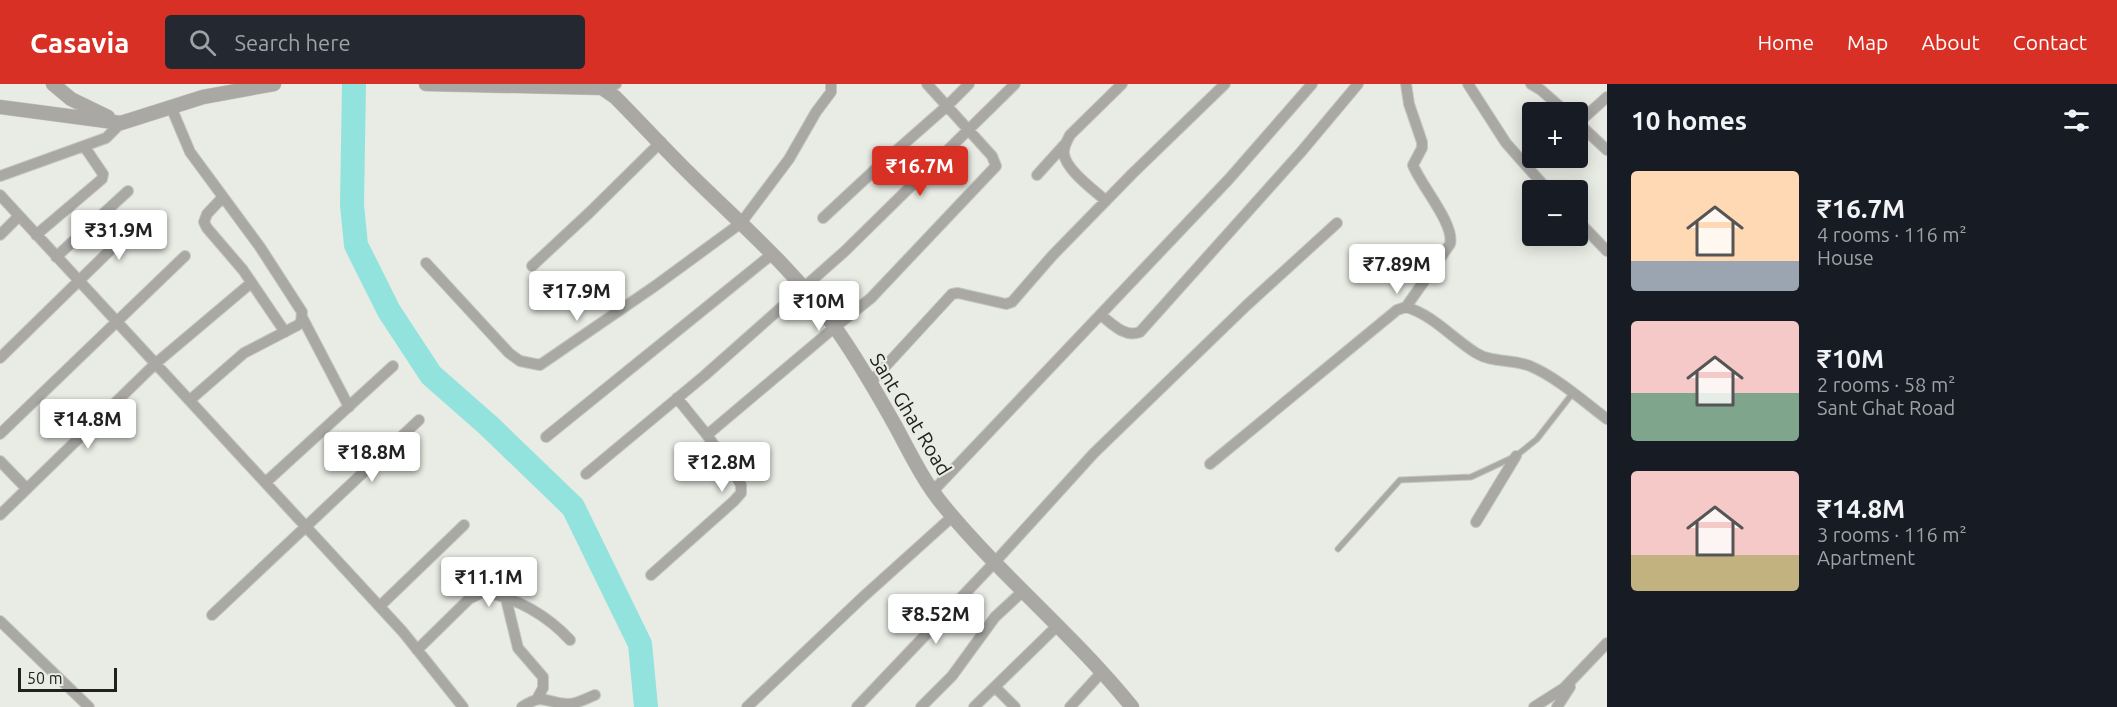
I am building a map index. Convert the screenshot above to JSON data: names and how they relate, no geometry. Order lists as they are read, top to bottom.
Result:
{
  "streets": {
    "street": ["Sant Ghat Road"]
  },
  "scale_bar": "50 m",
  "page": {
    "header": "Casavia",
    "search": "Search here",
    "nav": [
      "Home",
      "Map",
      "About",
      "Contact"
    ],
    "heading": "10 homes",
    "map_buttons": ["+", "−"],
    "price": [
      "₹16.7M",
      "₹31.9M",
      "₹7.89M",
      "₹17.9M",
      "₹10M",
      "₹14.8M",
      "₹18.8M",
      "₹12.8M",
      "₹11.1M",
      "₹8.52M"
    ],
    "list": [
      {
        "name": "₹16.7M",
        "note": "4 rooms · 116 m² · House"
      },
      {
        "name": "₹10M",
        "note": "2 rooms · 58 m² · Sant Ghat Road"
      },
      {
        "name": "₹14.8M",
        "note": "3 rooms · 116 m² · Apartment"
      }
    ],
    "scale": "50 m"
  }
}
